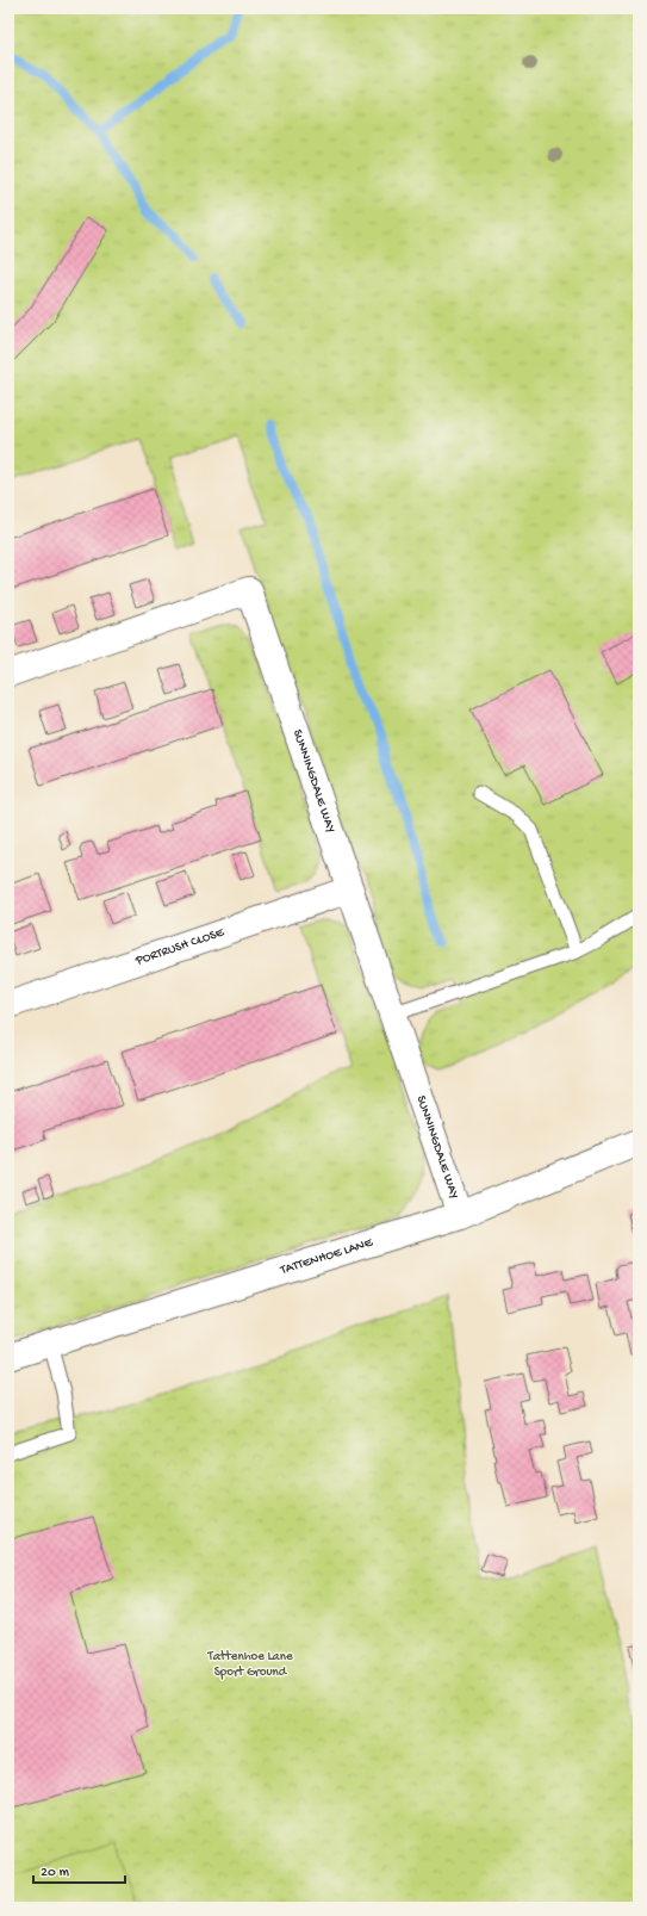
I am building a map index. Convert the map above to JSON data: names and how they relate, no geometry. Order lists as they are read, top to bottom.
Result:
{
  "streets": {
    "street": ["SUNNINGDALE WAY", "PORTRUSH CLOSE", "TATTENHOE LANE"]
  },
  "crossings": [
    ["SUNNINGDALE WAY", "PORTRUSH CLOSE"],
    ["SUNNINGDALE WAY", "TATTENHOE LANE"]
  ],
  "parks": ["Tattenhoe Lane Sport Ground"],
  "scale_bar": "20 m"
}
